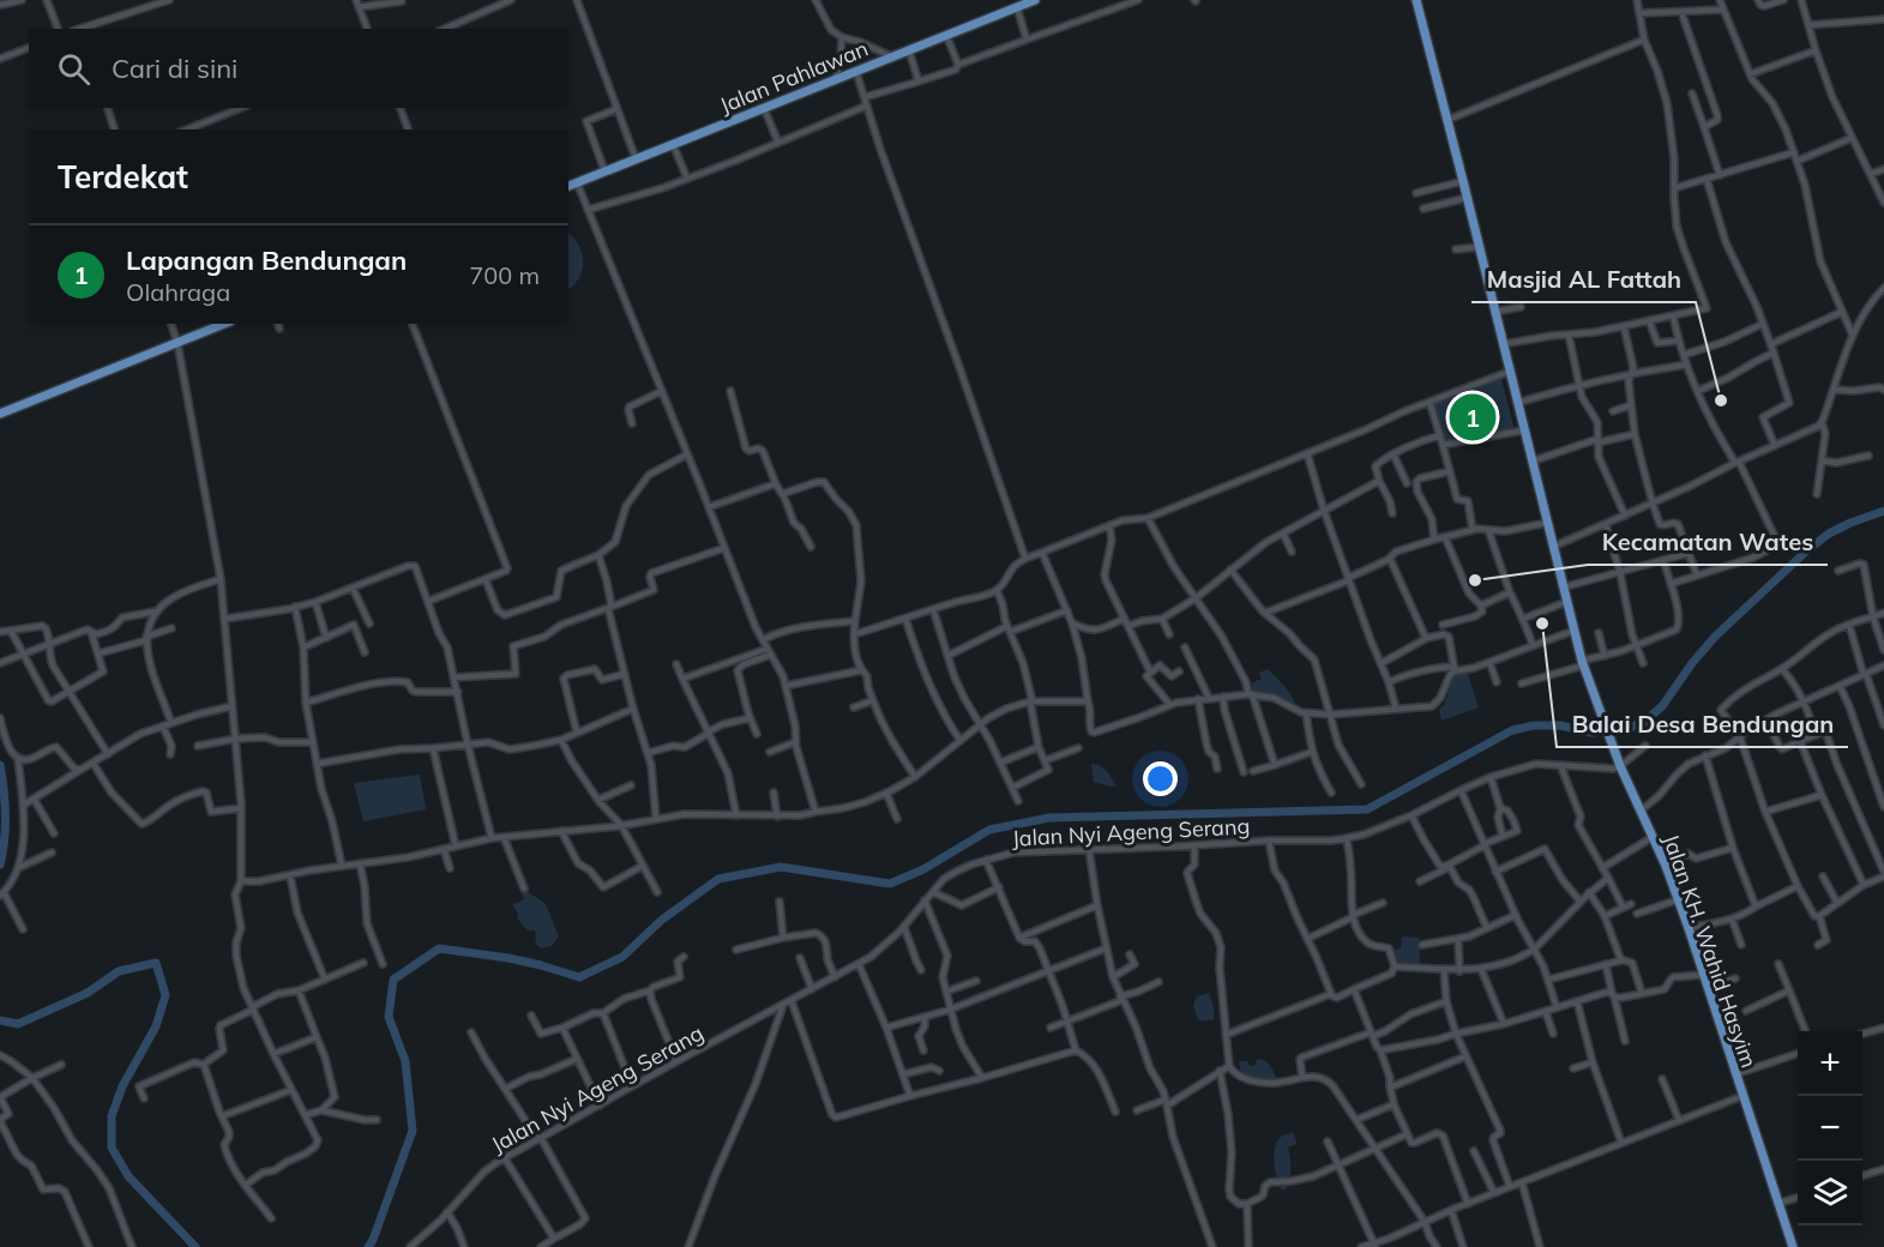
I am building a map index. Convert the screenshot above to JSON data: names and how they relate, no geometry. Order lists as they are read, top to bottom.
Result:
{
  "streets": {
    "main road": ["Jalan Pahlawan", "Jalan KH. Wahid Hasyim"],
    "street": ["Jalan Nyi Ageng Serang"]
  },
  "crossings": [
    ["Jalan Nyi Ageng Serang", "Jalan KH. Wahid Hasyim"]
  ],
  "places": ["Masjid AL Fattah", "Kecamatan Wates", "Balai Desa Bendungan"],
  "page": {
    "search": "Cari di sini",
    "heading": "Terdekat",
    "list": [
      {
        "mark": "1",
        "name": "Lapangan Bendungan",
        "note": "Olahraga",
        "value": "700 m"
      }
    ],
    "pins": "1",
    "map_buttons": ["+", "−"]
  }
}
